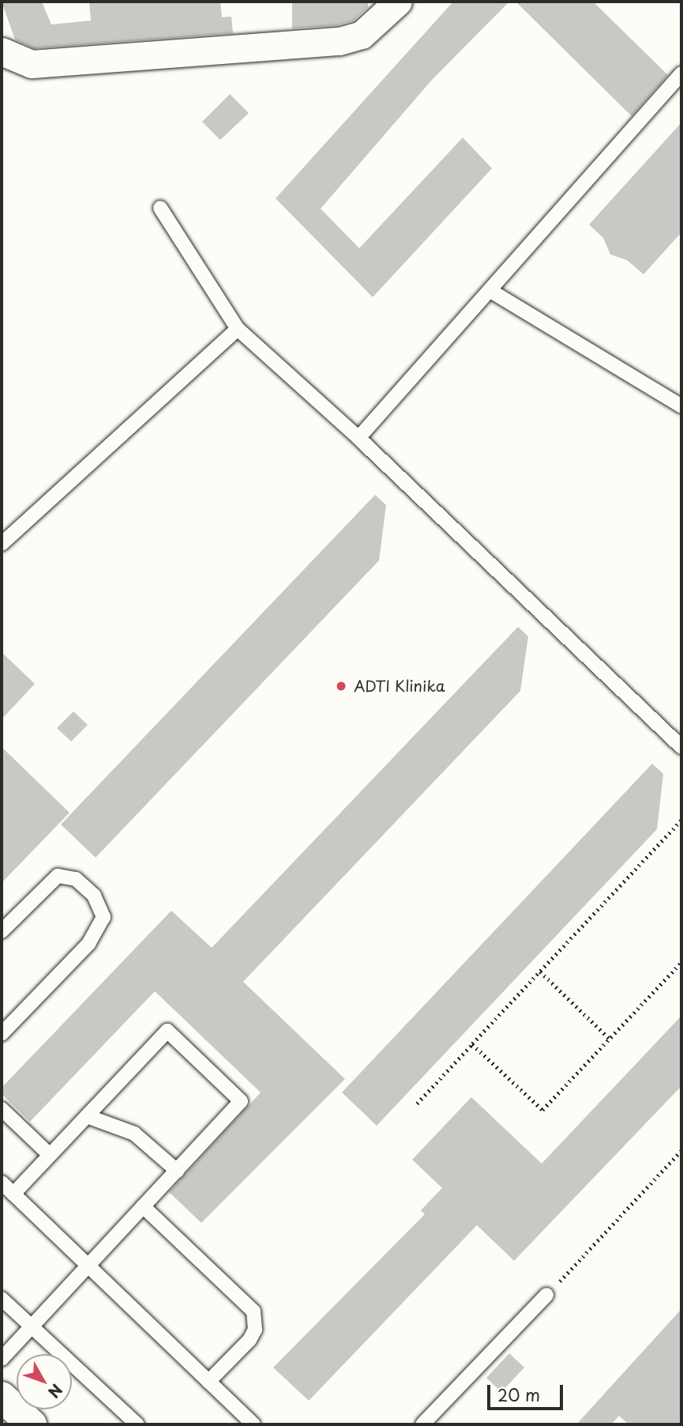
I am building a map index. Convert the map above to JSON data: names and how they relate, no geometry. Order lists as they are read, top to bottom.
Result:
{
  "places": ["ADTI Klinika"],
  "scale_bar": "20 m",
  "north": "bottom right"
}
